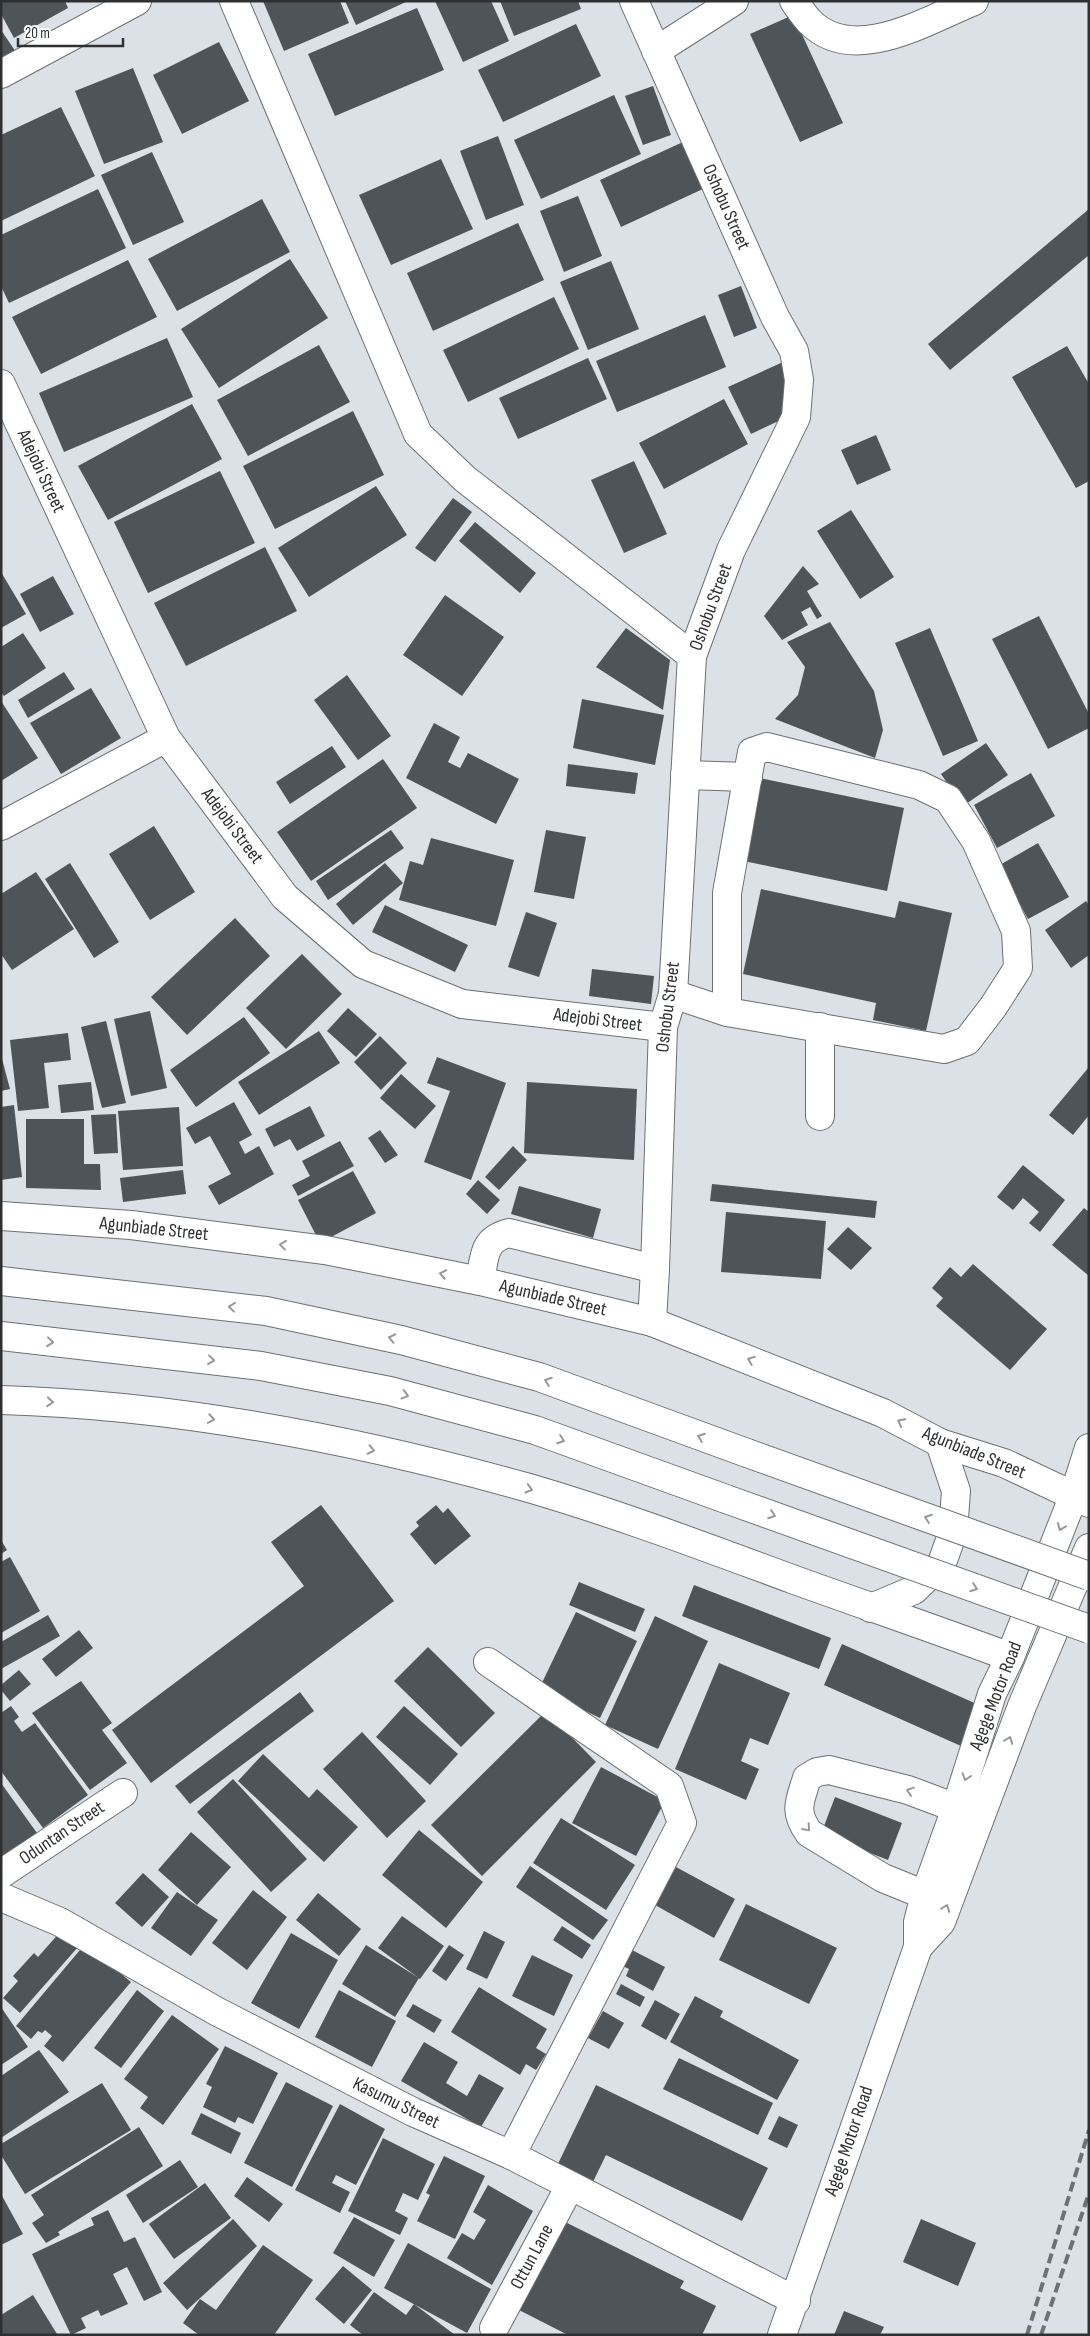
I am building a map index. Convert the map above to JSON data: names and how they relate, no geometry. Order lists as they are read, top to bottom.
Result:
{
  "streets": {
    "main road": [
      "Oshobu Street",
      "Adejobi Street",
      "Agunbiade Street",
      "Agege Motor Road",
      "Oduntan Street",
      "Kasumu Street",
      "Ottun Lane"
    ]
  },
  "crossings": [
    ["Oshobu Street", "Adejobi Street"],
    ["Oshobu Street", "Agunbiade Street"],
    ["Agunbiade Street", "Agege Motor Road"],
    ["Agege Motor Road", "Kasumu Street"],
    ["Kasumu Street", "Ottun Lane"]
  ],
  "scale_bar": "20 m"
}
